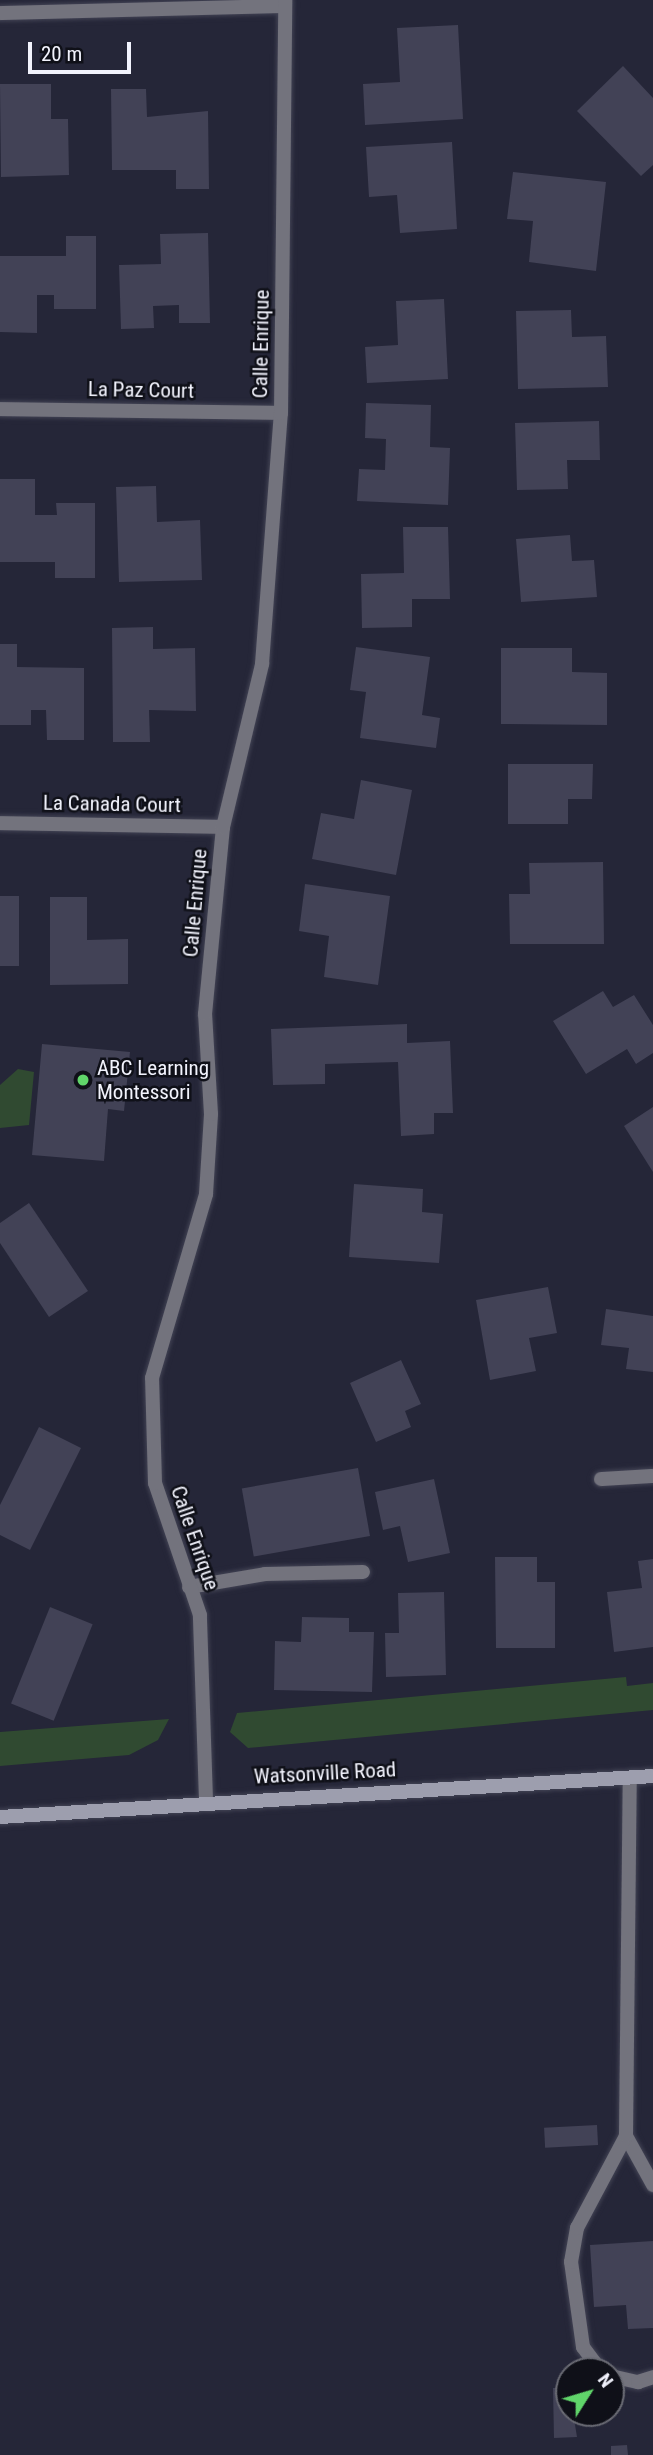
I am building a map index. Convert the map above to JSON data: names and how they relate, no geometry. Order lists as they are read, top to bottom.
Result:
{
  "streets": {
    "main road": ["Watsonville Road"],
    "street": ["Calle Enrique", "La Paz Court", "La Canada Court"]
  },
  "crossings": [
    ["Calle Enrique", "La Paz Court"],
    ["Calle Enrique", "La Canada Court"],
    ["Calle Enrique", "Watsonville Road"]
  ],
  "places": ["ABC Learning Montessori"],
  "scale_bar": "20 m",
  "north": "top right"
}
